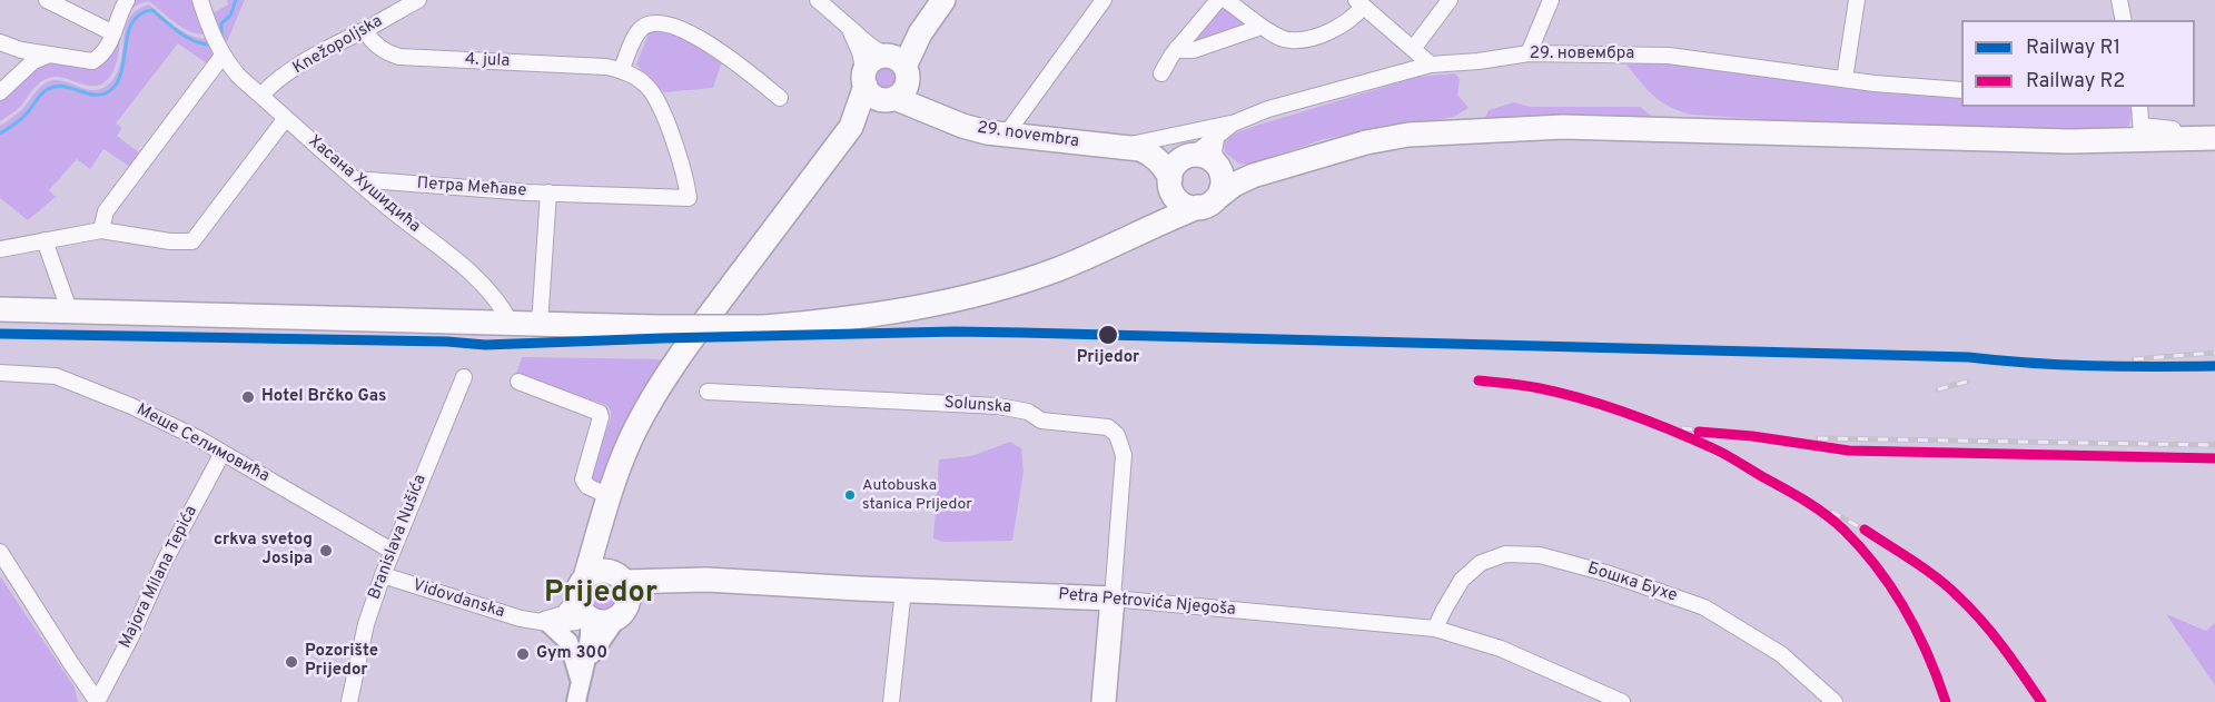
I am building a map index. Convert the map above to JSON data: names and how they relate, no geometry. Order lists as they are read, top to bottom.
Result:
{
  "streets": {
    "main road": ["29. novembra", "Petra Petrovića Njegoša"],
    "street": [
      "Knežopoljska",
      "29. новембра",
      "4. jula",
      "Хасана Хушидића",
      "Петра Мећаве",
      "Solunska",
      "Меше Селимовића",
      "Branislava Nušića",
      "Majora Milana Tepića",
      "Бошка Бухе",
      "Vidovdanska"
    ]
  },
  "crossings": [
    ["Knežopoljska", "4. jula"],
    ["Knežopoljska", "Хасана Хушидића"],
    ["29. новембра", "29. novembra"],
    ["4. jula", "Петра Мећаве"],
    ["Хасана Хушидића", "Петра Мећаве"],
    ["Solunska", "Petra Petrovića Njegoša"],
    ["Меше Селимовића", "Branislava Nušića"],
    ["Меше Селимовића", "Majora Milana Tepića"],
    ["Branislava Nušića", "Vidovdanska"],
    ["Бошка Бухе", "Petra Petrovića Njegoša"]
  ],
  "districts": ["Prijedor"],
  "places": [
    "Prijedor",
    "Hotel Brčko Gas",
    "Autobuska stanica Prijedor",
    "crkva svetog Josipa",
    "Gym 300",
    "Pozorište Prijedor"
  ],
  "lines": ["rail line R1", "rail line R2"],
  "legend": ["Railway R1", "Railway R2"]
}
